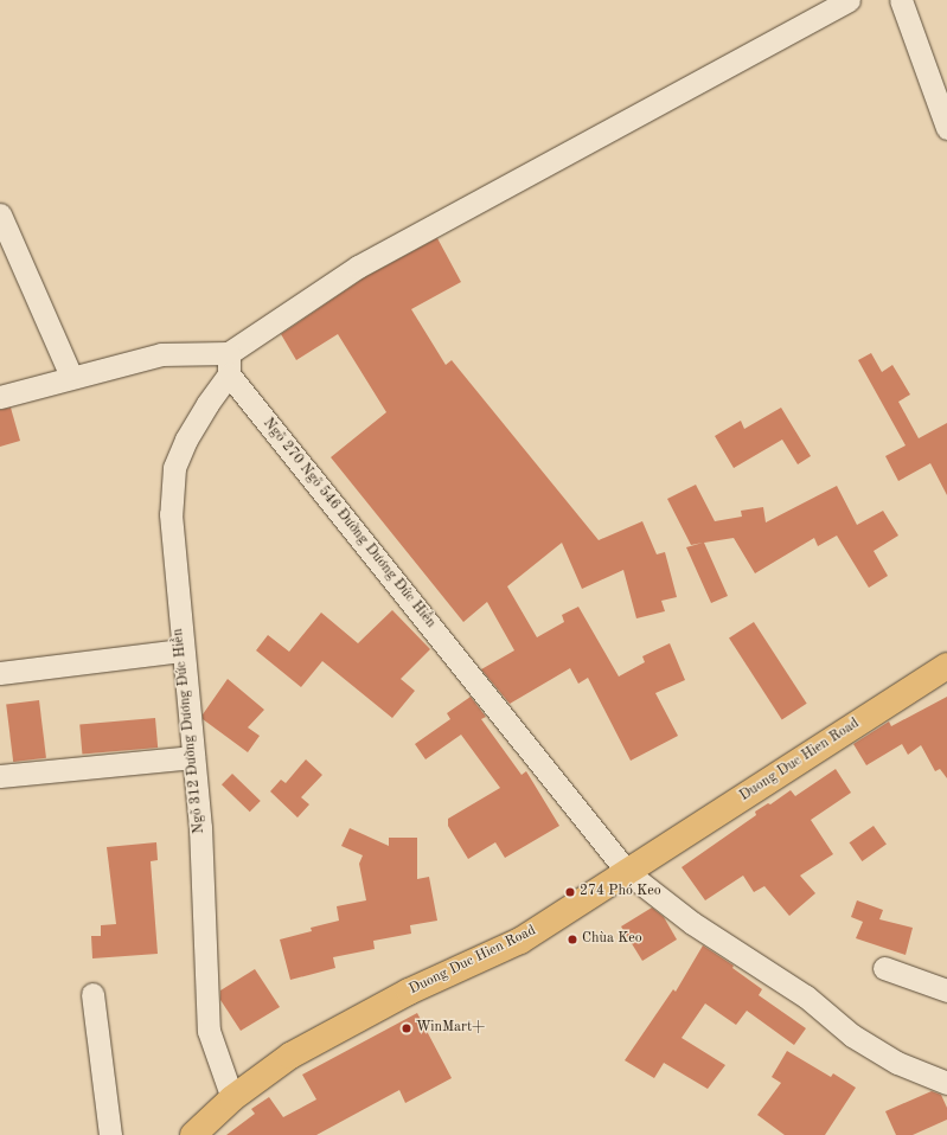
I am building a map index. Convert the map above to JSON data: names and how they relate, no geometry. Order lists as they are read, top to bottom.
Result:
{
  "streets": {
    "highway": ["Duong Duc Hien Road"],
    "street": ["Ngõ 270 Ngõ 546 Đường Dương Đức Hiền", "Ngõ 312 Đường Dương Đức Hiền"]
  },
  "crossings": [
    ["Ngõ 270 Ngõ 546 Đường Dương Đức Hiền", "Ngõ 312 Đường Dương Đức Hiền"],
    ["Ngõ 270 Ngõ 546 Đường Dương Đức Hiền", "Duong Duc Hien Road"],
    ["Ngõ 312 Đường Dương Đức Hiền", "Duong Duc Hien Road"]
  ],
  "places": ["274 Phó Keo", "Chùa Keo", "WinMart+"]
}
